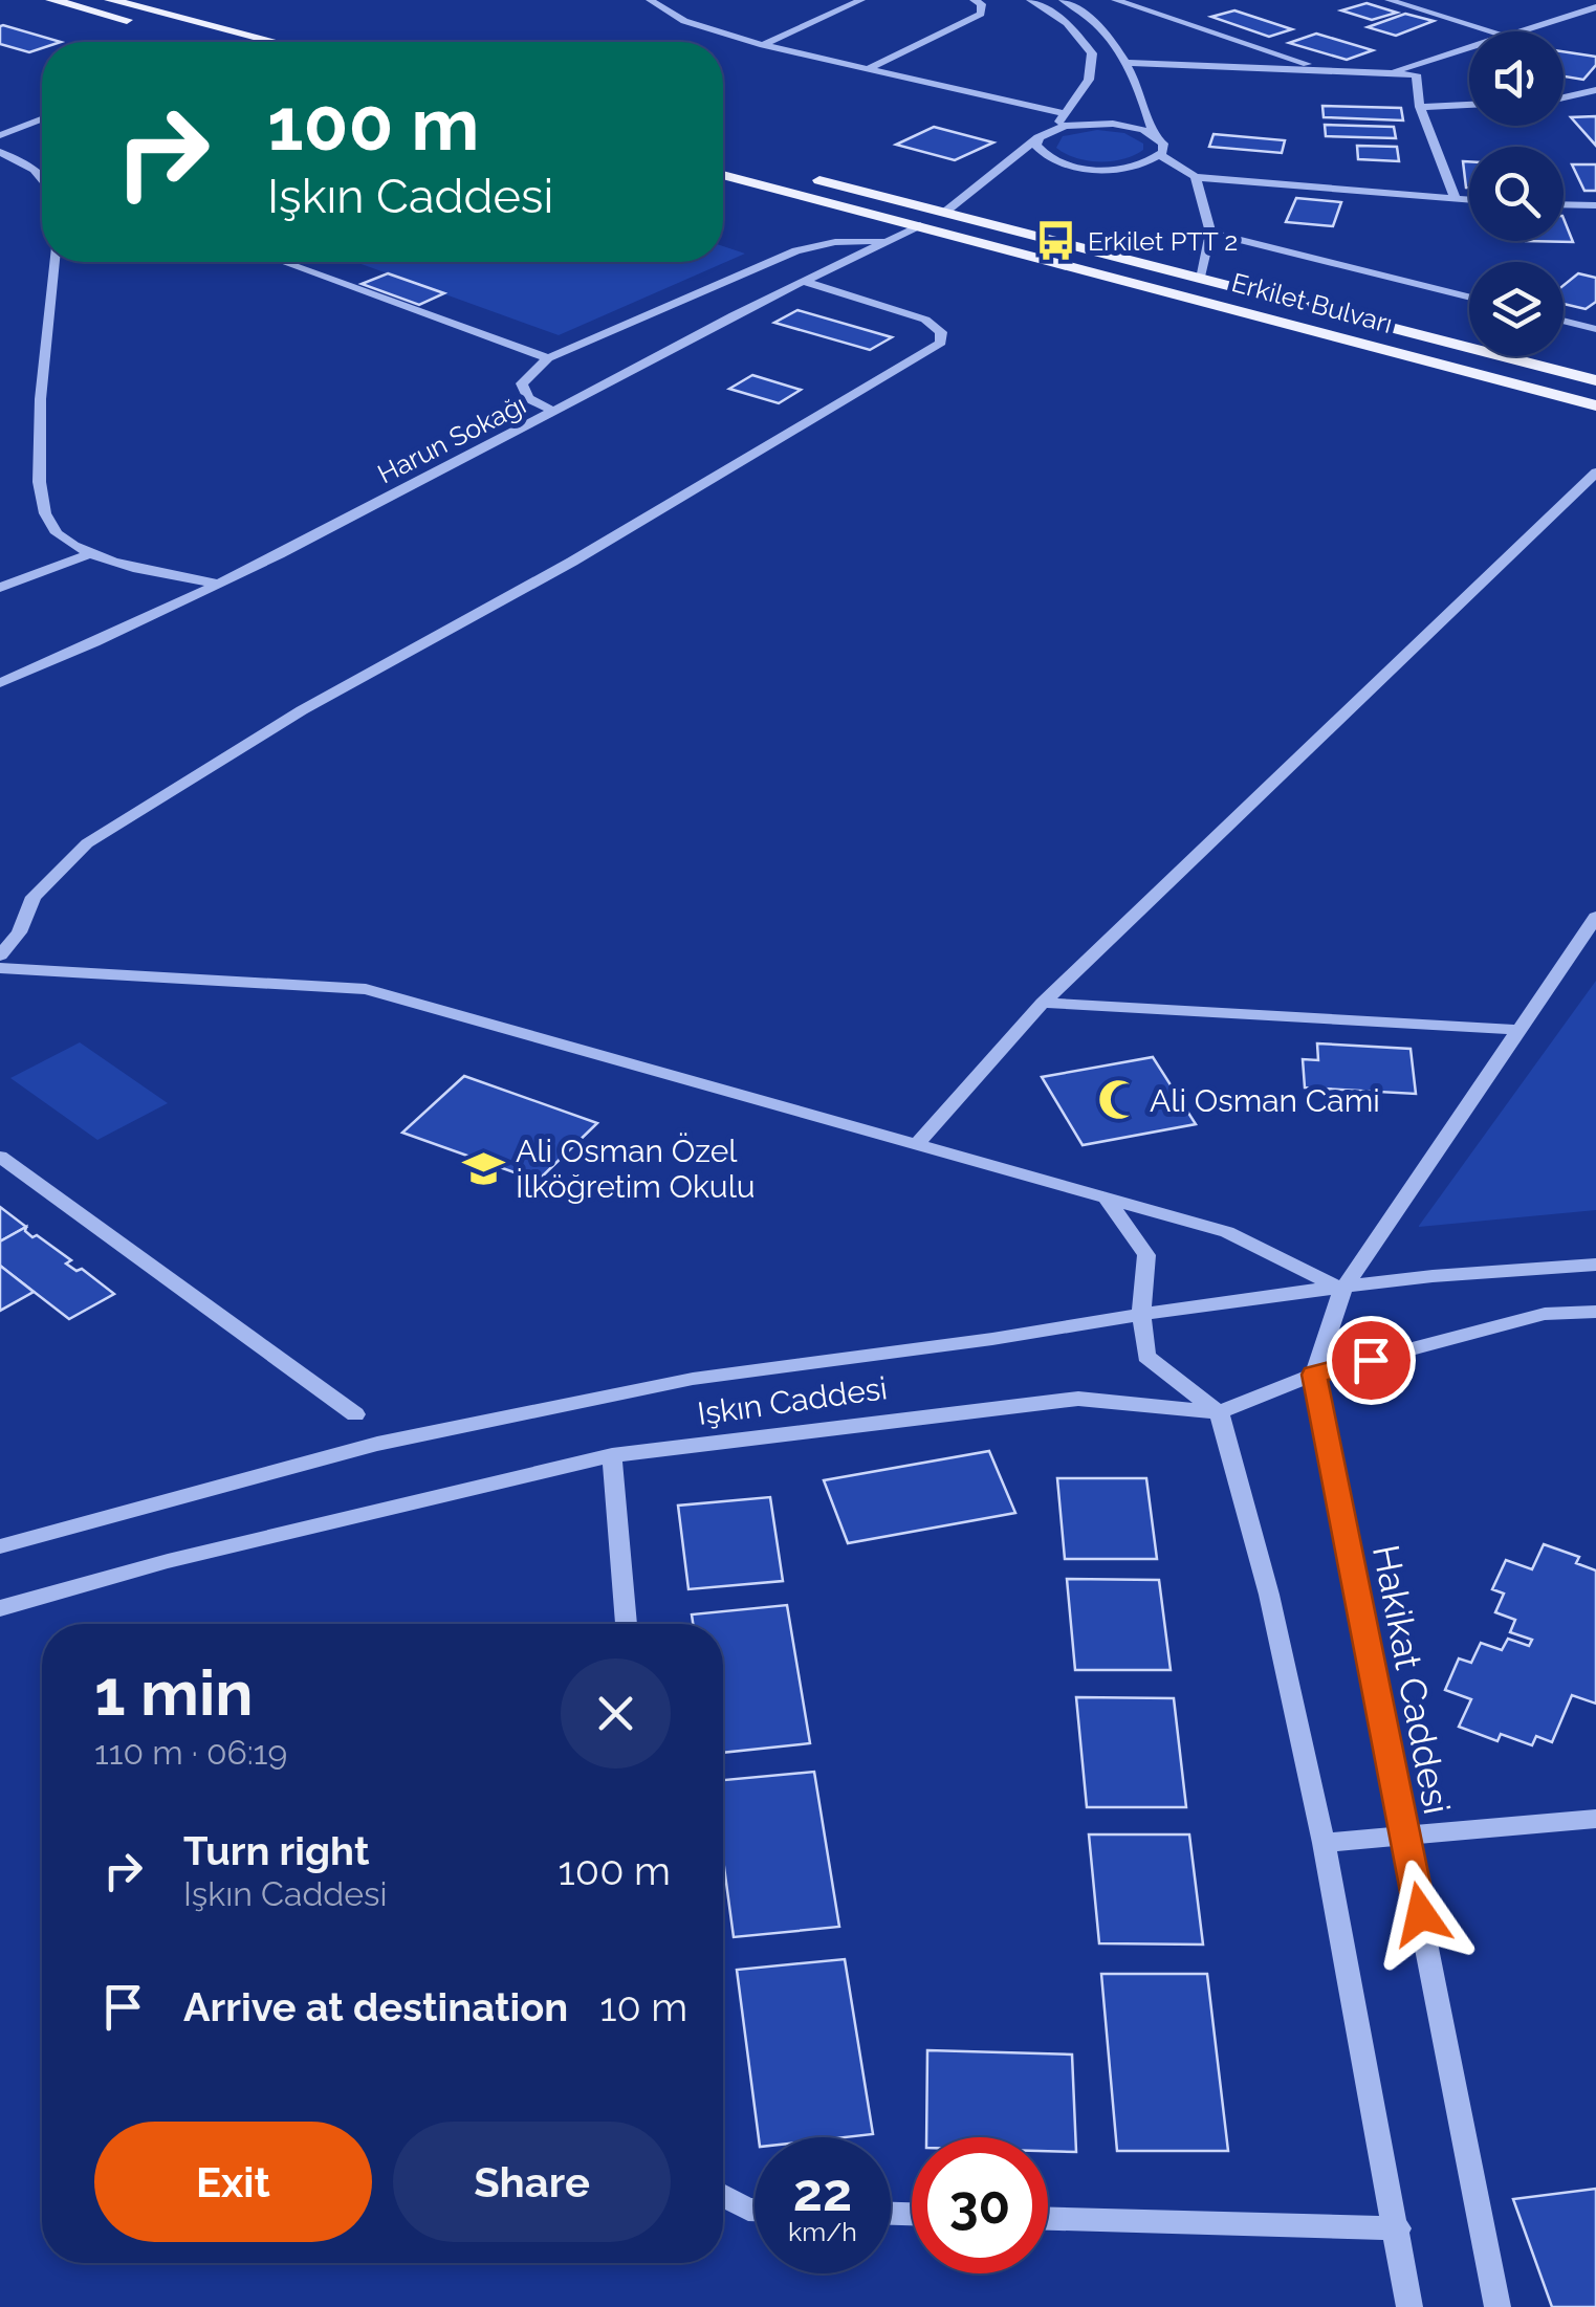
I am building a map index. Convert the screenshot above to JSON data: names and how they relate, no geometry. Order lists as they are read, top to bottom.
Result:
{
  "streets": {
    "main road": ["Erkilet Bulvarı"],
    "street": ["Harun Sokağı", "Işkın Caddesi", "Hakikat Caddesi"]
  },
  "crossings": [
    ["Erkilet Bulvarı", "Harun Sokağı"],
    ["Işkın Caddesi", "Hakikat Caddesi"]
  ],
  "places": {
    "bus stop": ["Erkilet PTT 2"],
    "mosque": ["Ali Osman Cami"],
    "school or university": ["Ali Osman Özel İlköğretim Okulu"]
  },
  "page": {
    "turn": ["100 m", "Işkın Caddesi"],
    "heading": ["1 min", "110 m · 06:19"],
    "list": [
      {
        "name": "Turn right",
        "note": "Işkın Caddesi",
        "value": "100 m"
      },
      {
        "name": "Arrive at destination",
        "value": "10 m"
      }
    ],
    "buttons": ["Exit", "Share"],
    "speed": "22 km/h",
    "limit": "30"
  }
}
